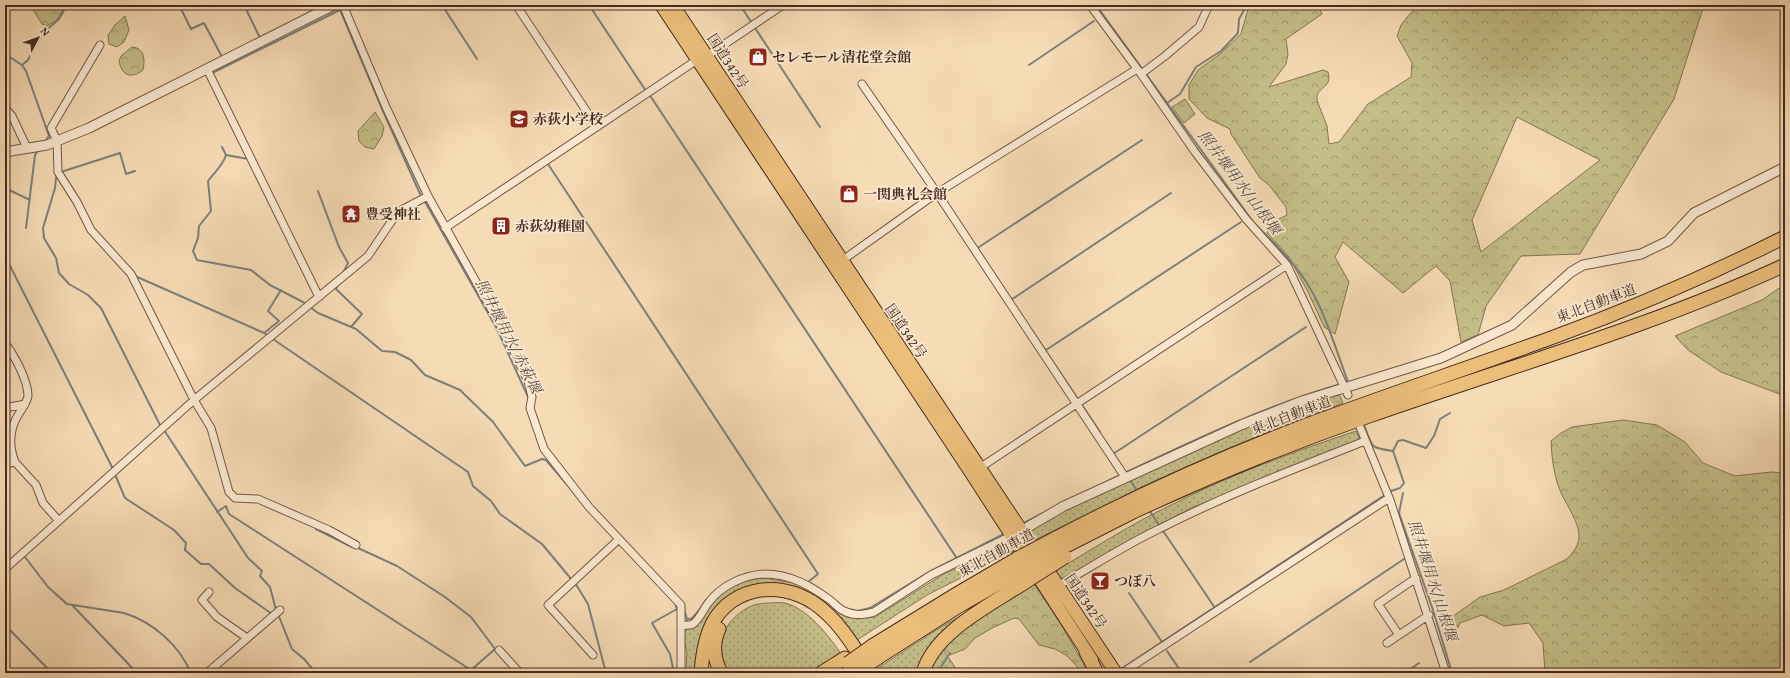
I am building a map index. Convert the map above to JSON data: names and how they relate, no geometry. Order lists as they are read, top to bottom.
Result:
{
  "streets": {
    "highway": ["国道342号", "東北自動車道"]
  },
  "water": ["照井堰用水/山根堰", "照井堰用水/赤萩堰"],
  "places": {
    "shop": ["セレモール清花堂会館", "一関典礼会館"],
    "school or university": ["赤荻小学校"],
    "temple": ["豊受神社"],
    "building": ["赤荻幼稚園"],
    "bar": ["つぼ八"]
  },
  "north": "top right"
}
